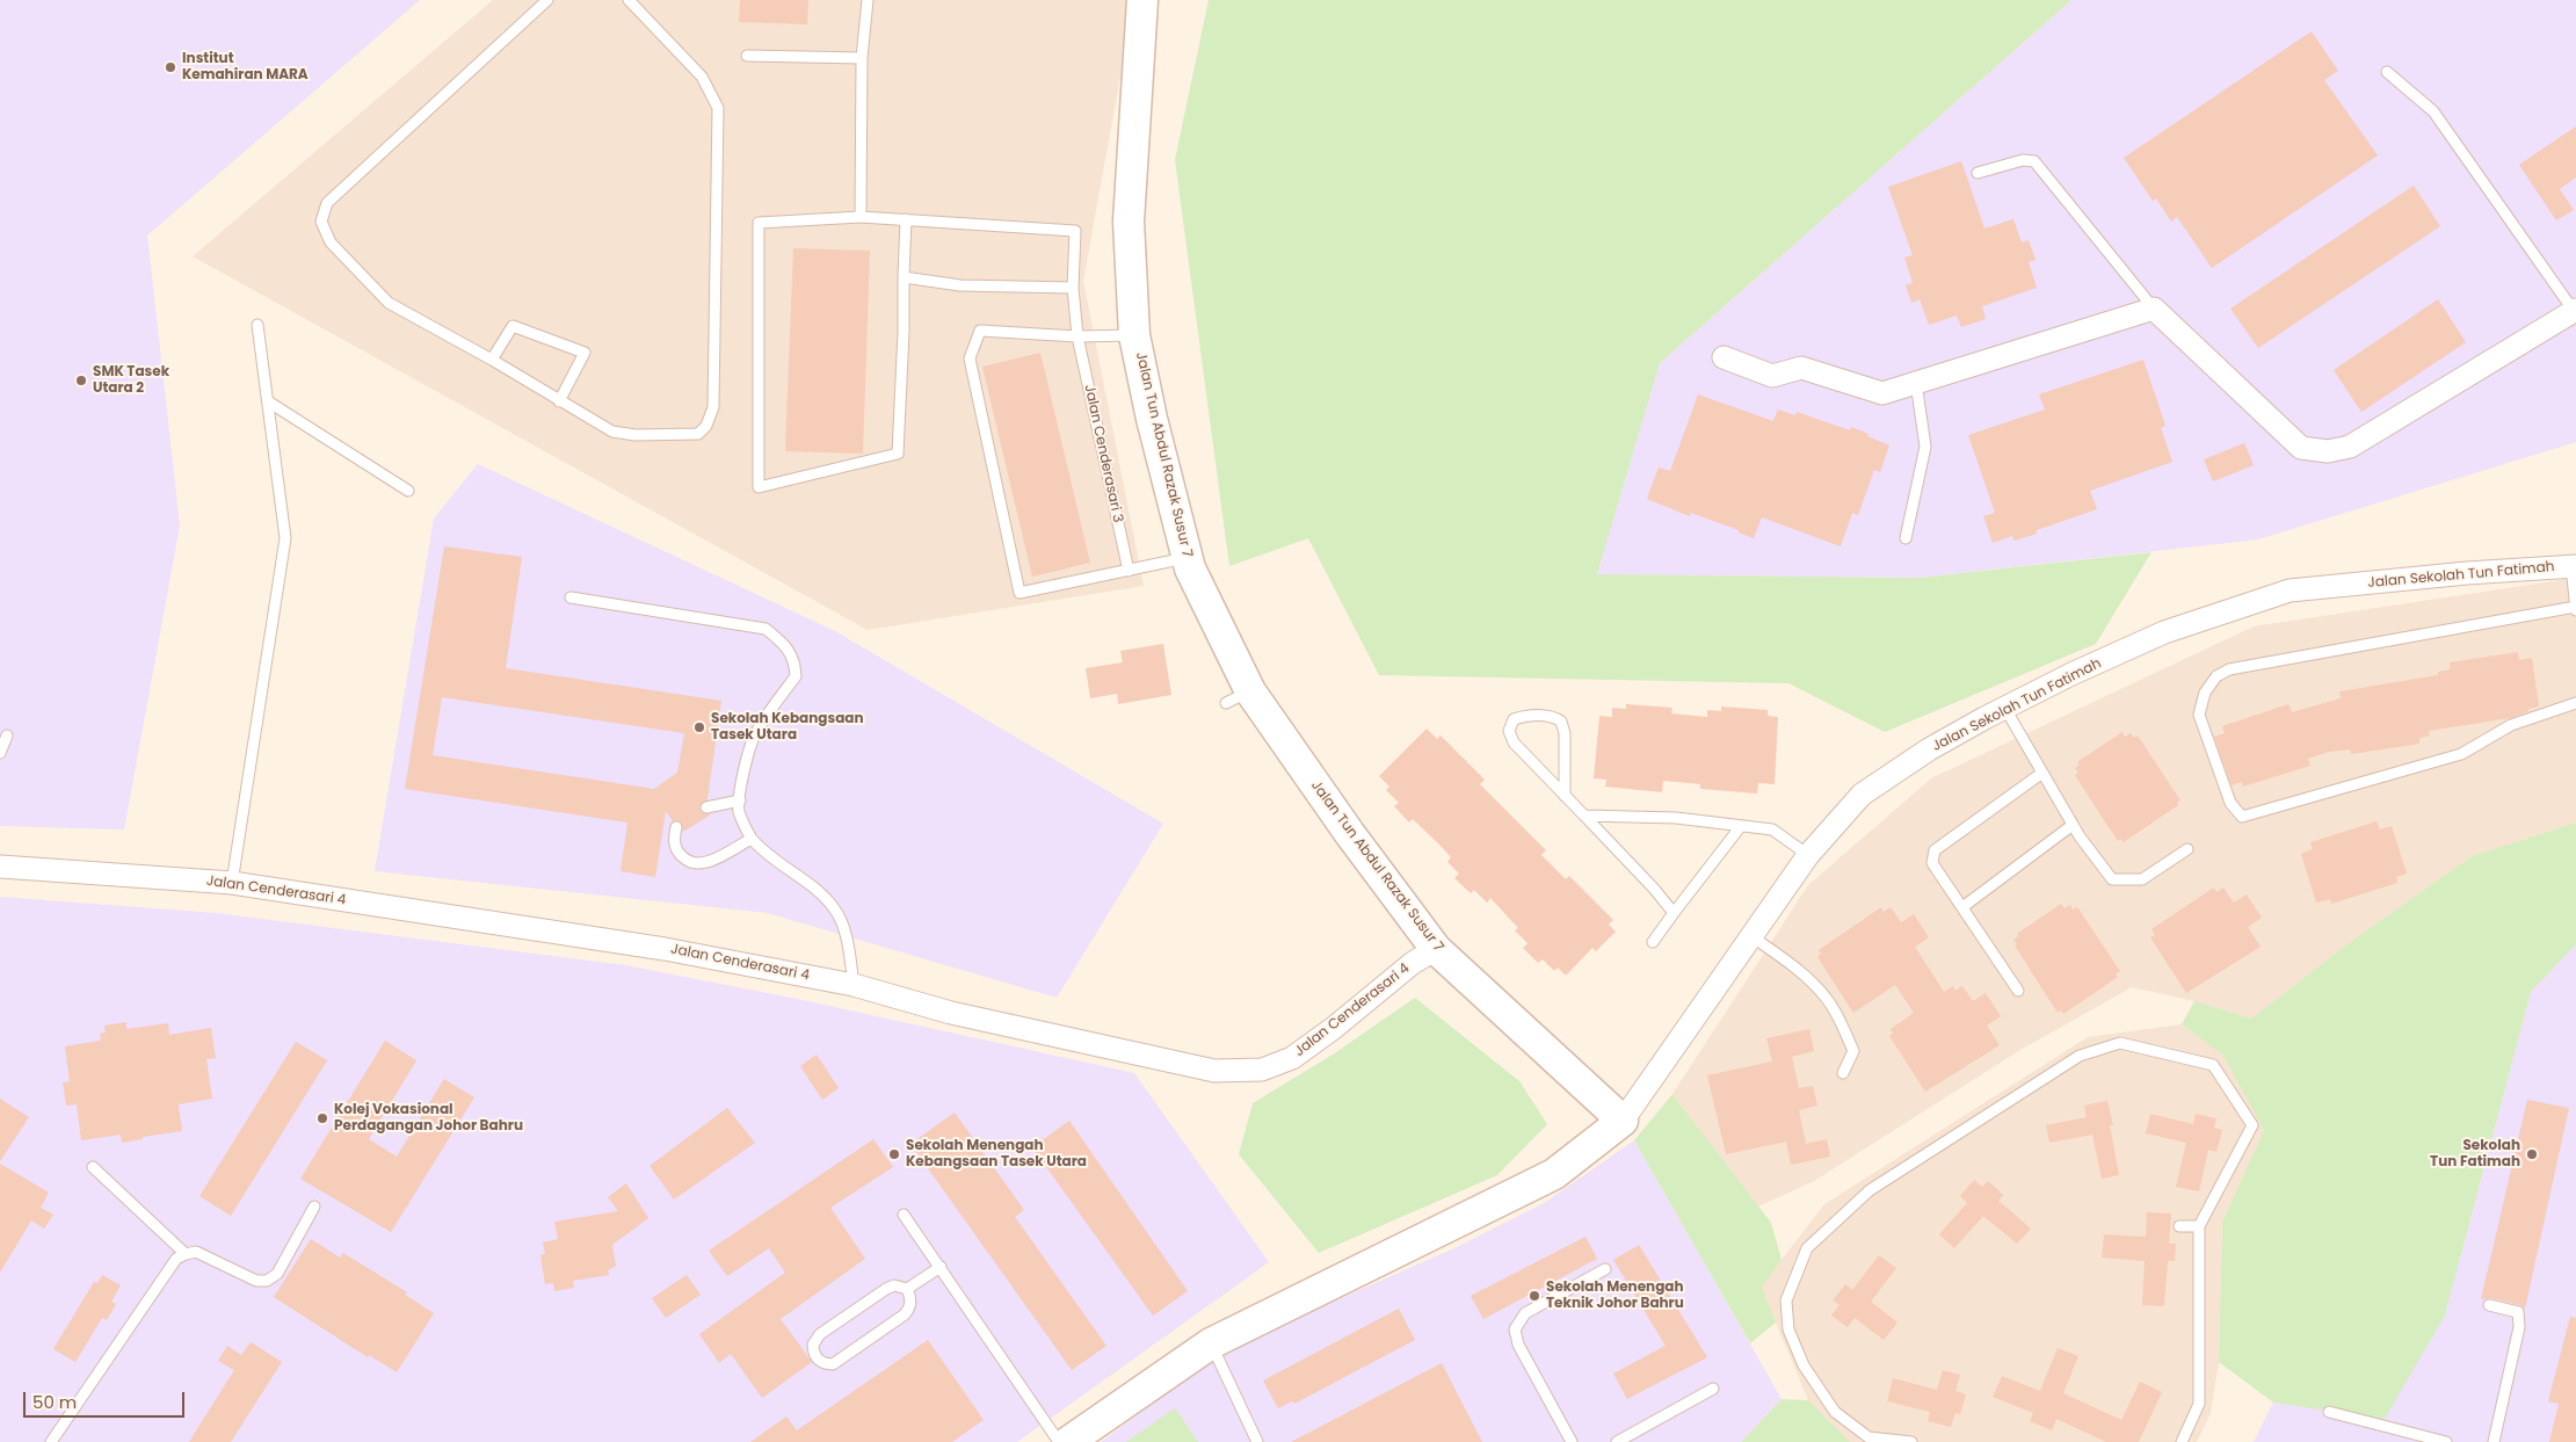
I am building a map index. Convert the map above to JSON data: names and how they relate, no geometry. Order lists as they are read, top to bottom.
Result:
{
  "streets": {
    "street": ["Jalan Tun Abdul Razak Susur 7", "Jalan Sekolah Tun Fatimah", "Jalan Cenderasari 4"],
    "lane": ["Jalan Cenderasari 3"]
  },
  "crossings": [
    ["Jalan Tun Abdul Razak Susur 7", "Jalan Sekolah Tun Fatimah"],
    ["Jalan Tun Abdul Razak Susur 7", "Jalan Cenderasari 4"]
  ],
  "places": [
    "Institut Kemahiran MARA",
    "SMK Tasek Utara 2",
    "Sekolah Kebangsaan Tasek Utara",
    "Kolej Vokasional Perdagangan Johor Bahru",
    "Sekolah Menengah Kebangsaan Tasek Utara",
    "Sekolah Tun Fatimah",
    "Sekolah Menengah Teknik Johor Bahru"
  ],
  "scale_bar": "50 m"
}
